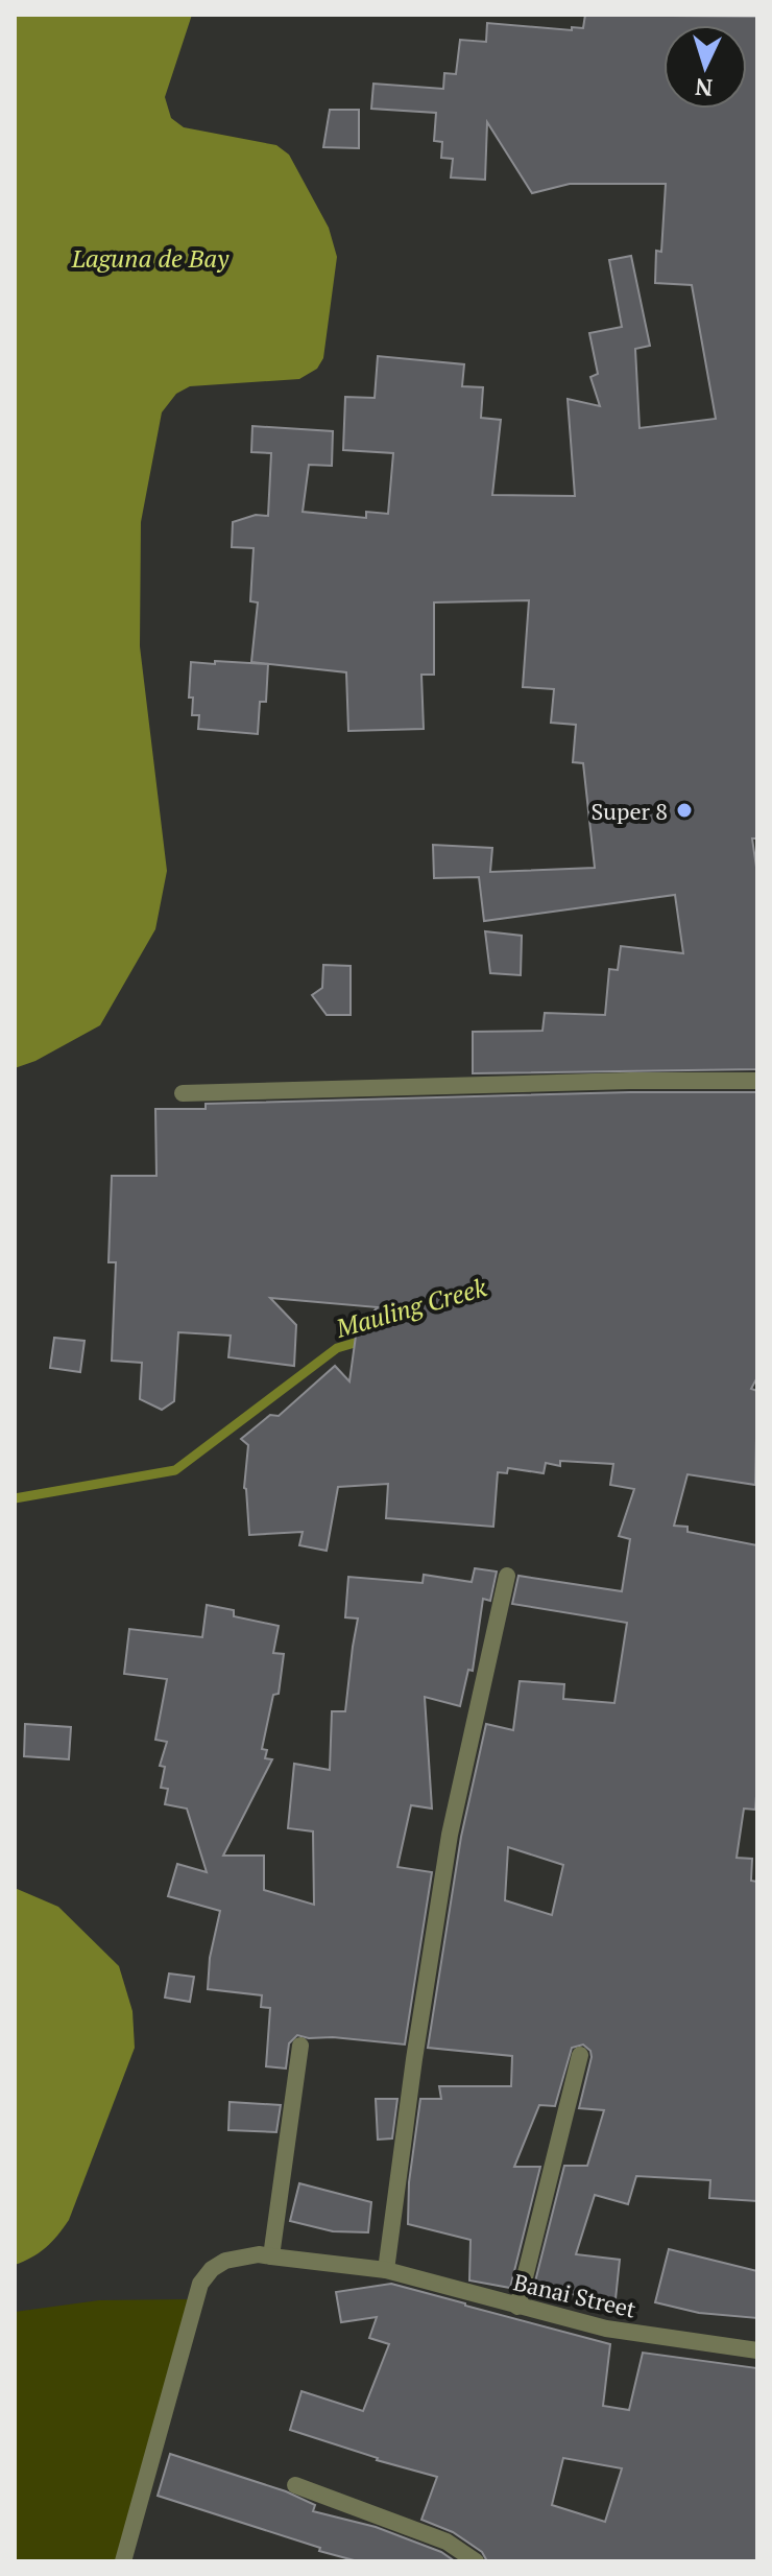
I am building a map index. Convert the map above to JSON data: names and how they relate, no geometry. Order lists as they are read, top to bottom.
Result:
{
  "streets": {
    "street": ["Banai Street"]
  },
  "water": ["Laguna de Bay", "Mauling Creek"],
  "places": ["Super 8"],
  "north": "bottom"
}
